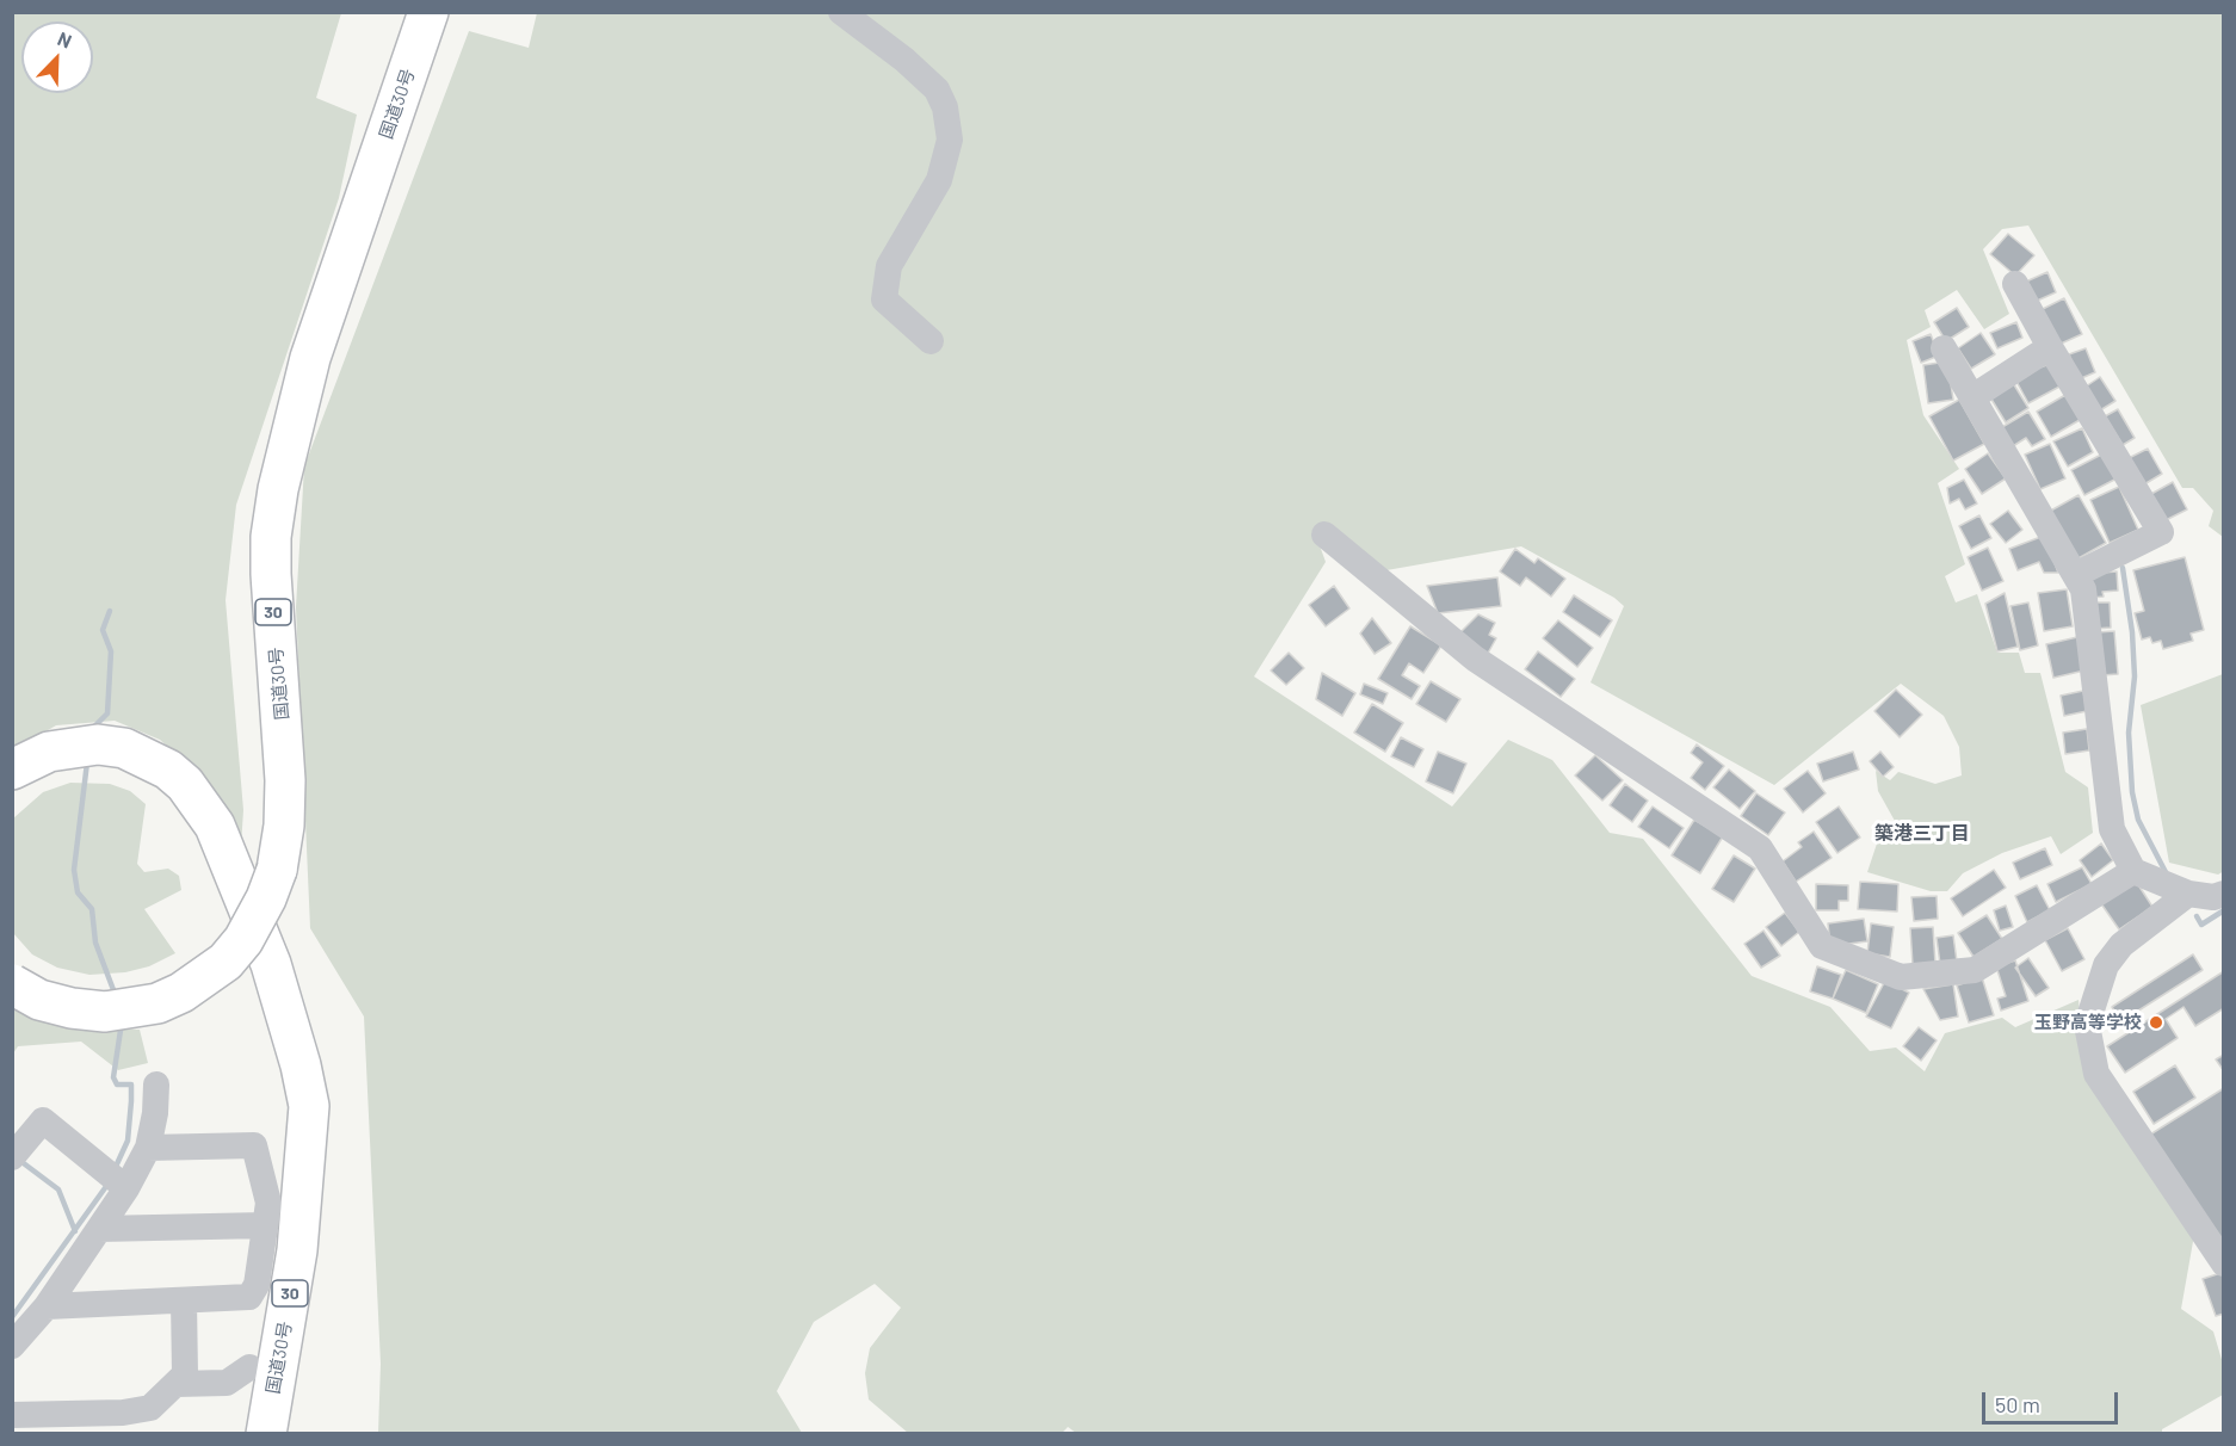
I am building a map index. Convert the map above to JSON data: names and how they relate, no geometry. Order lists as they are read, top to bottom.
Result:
{
  "streets": {
    "highway": ["国道30号", "30"]
  },
  "districts": ["築港三丁目"],
  "places": ["玉野高等学校"],
  "scale_bar": "50 m",
  "north": "top right"
}
